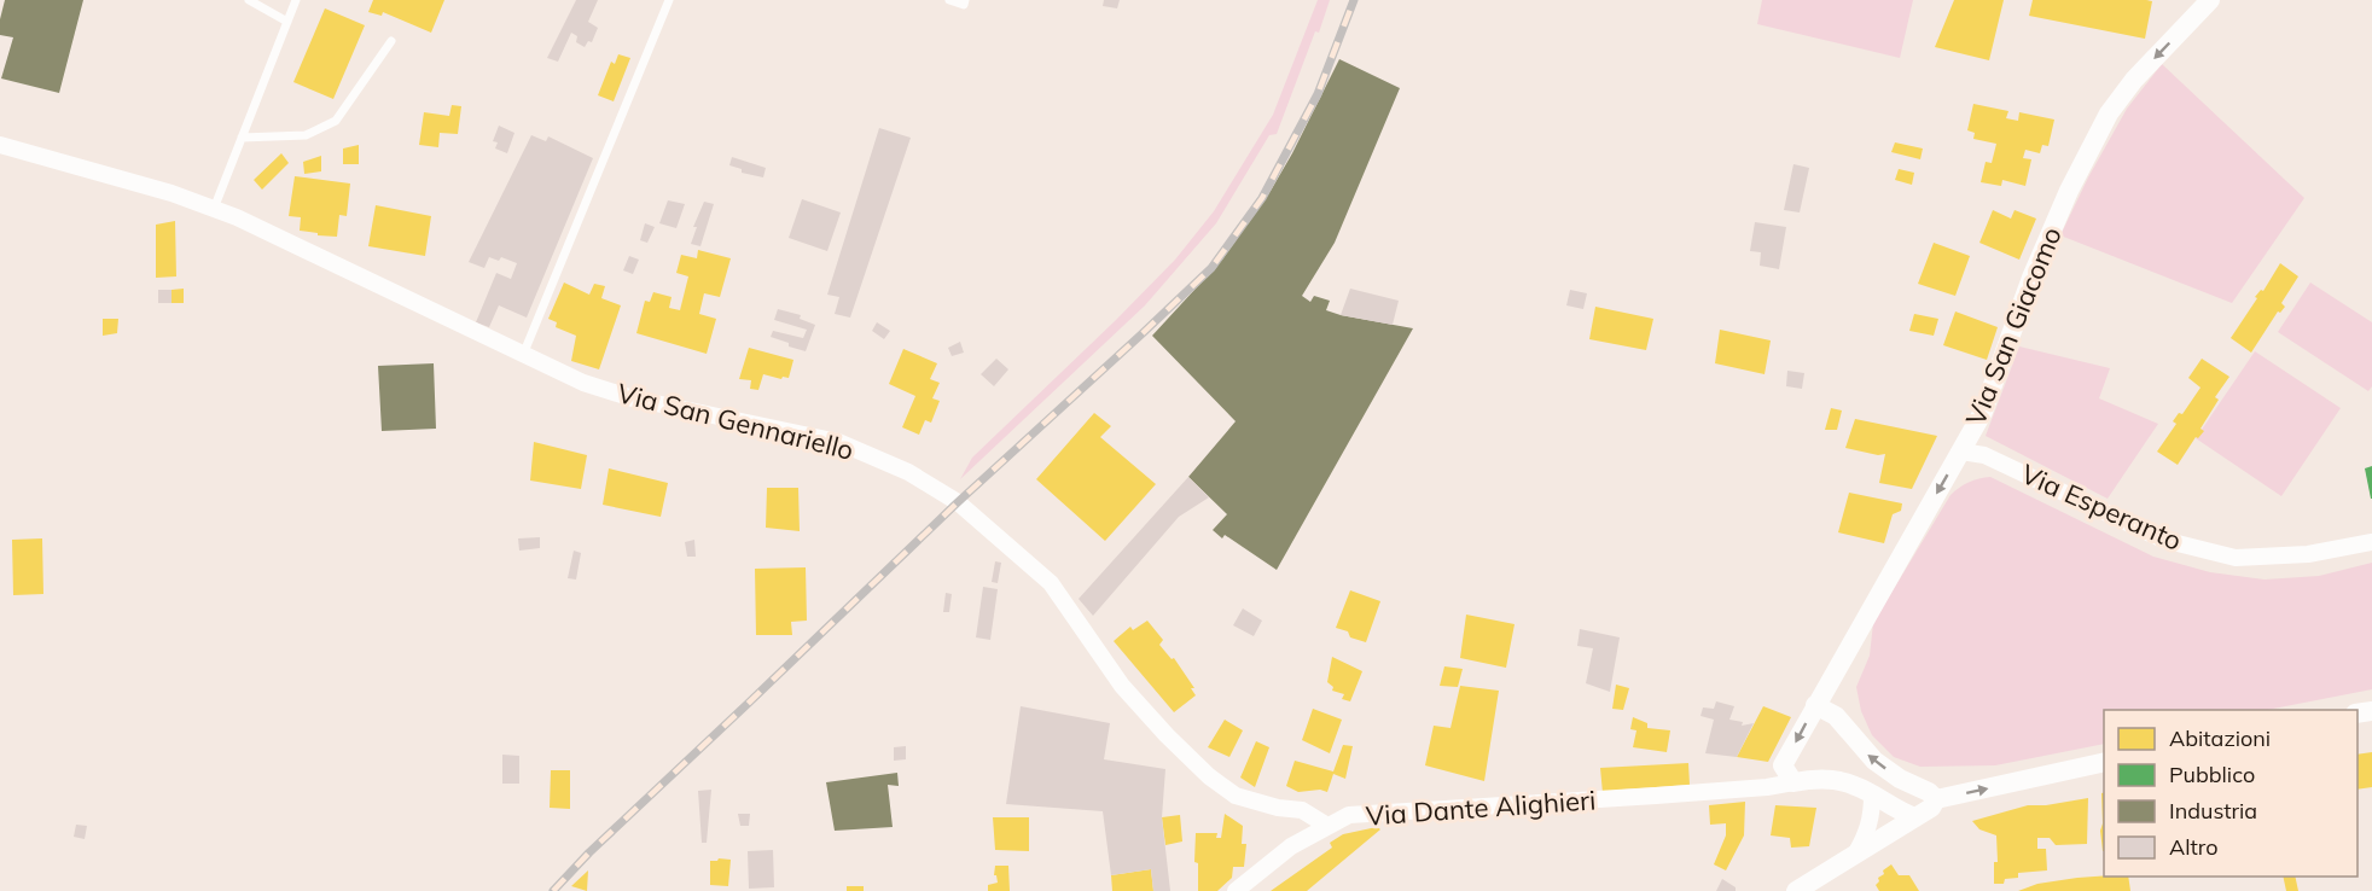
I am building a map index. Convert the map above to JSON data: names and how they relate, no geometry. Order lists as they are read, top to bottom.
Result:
{
  "streets": {
    "street": [
      "Via San Giacomo",
      "Via San Gennariello",
      "Via Esperanto",
      "Via Dante Alighieri"
    ]
  },
  "crossings": [
    ["Via San Giacomo", "Via Esperanto"],
    ["Via San Giacomo", "Via Dante Alighieri"],
    ["Via San Gennariello", "Via Dante Alighieri"]
  ],
  "one_way": ["Via San Giacomo"],
  "legend": [
    "Abitazioni",
    "Pubblico",
    "Industria",
    "Altro"
  ]
}
